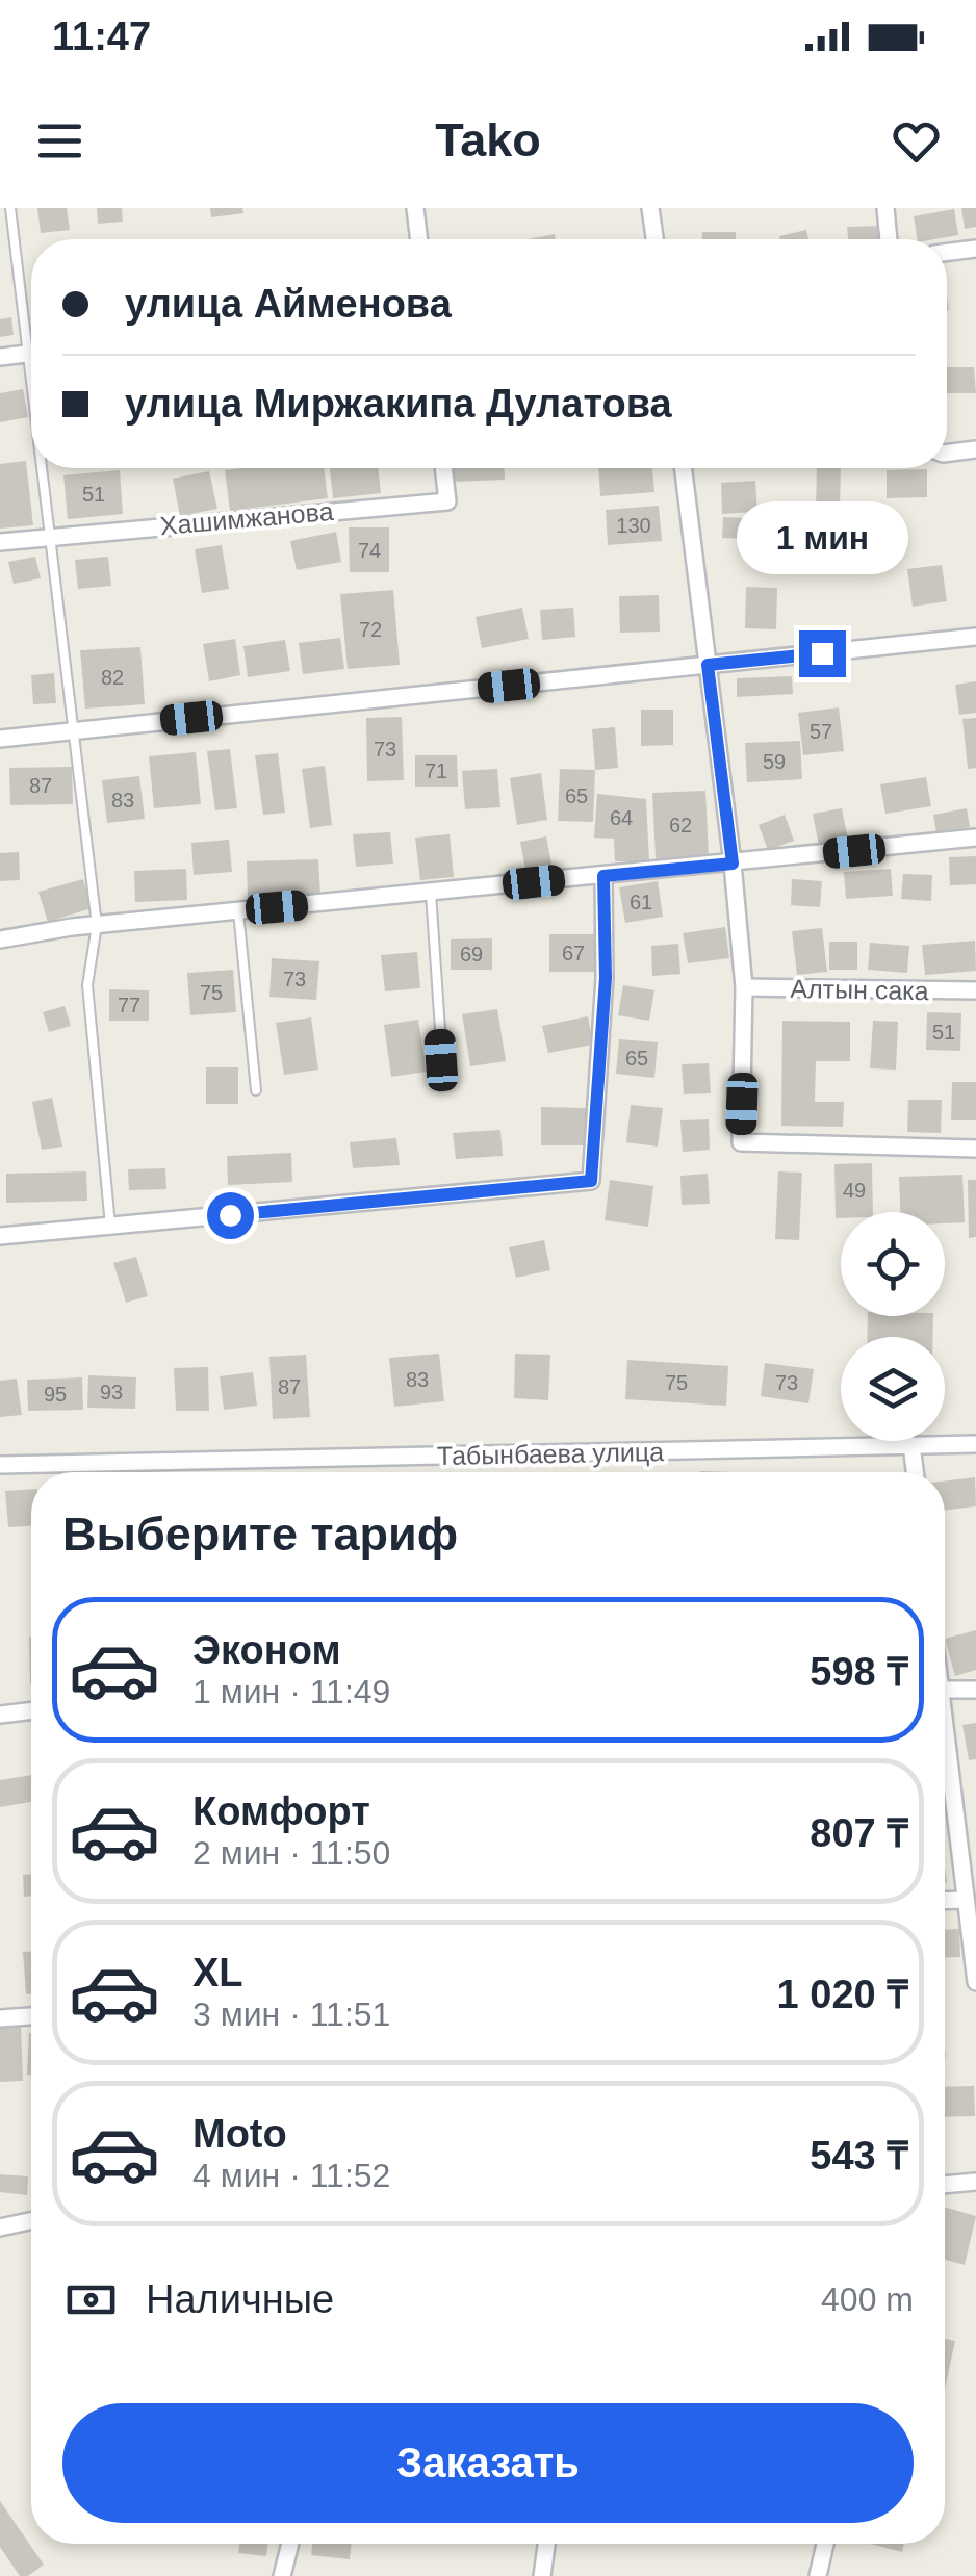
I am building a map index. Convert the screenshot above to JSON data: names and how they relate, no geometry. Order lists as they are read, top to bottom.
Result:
{
  "streets": {
    "street": ["Хашимжанова", "Алтын сака", "Табынбаева улица"]
  },
  "house_numbers": [
    "51",
    "130",
    "74",
    "72",
    "82",
    "57",
    "73",
    "59",
    "71",
    "87",
    "65",
    "83",
    "64",
    "62",
    "61",
    "67",
    "69",
    "73",
    "75",
    "77",
    "51",
    "65",
    "49",
    "83",
    "75",
    "73",
    "87",
    "93",
    "95"
  ],
  "page": {
    "status": "11:47",
    "header": "Tako",
    "banner": ["улица Айменова", "улица Миржакипа Дулатова"],
    "bubble": "1 мин",
    "heading": "Выберите тариф",
    "list": [
      {
        "name": "Эконом",
        "note": "1 мин · 11:49",
        "value": "598 ₸"
      },
      {
        "name": "Комфорт",
        "note": "2 мин · 11:50",
        "value": "807 ₸"
      },
      {
        "name": "XL",
        "note": "3 мин · 11:51",
        "value": "1 020 ₸"
      },
      {
        "name": "Moto",
        "note": "4 мин · 11:52",
        "value": "543 ₸"
      }
    ],
    "pay": ["Наличные", "400 m"],
    "buttons": "Заказать"
  }
}
